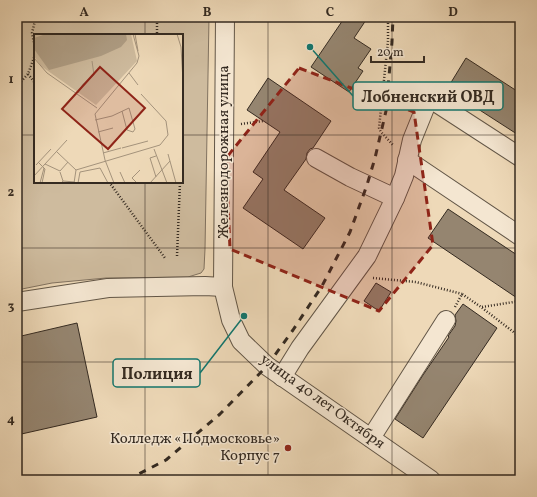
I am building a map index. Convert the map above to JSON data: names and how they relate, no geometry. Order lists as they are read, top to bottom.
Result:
{
  "streets": {
    "street": ["Железнодорожная улица", "улица 40 лет Октября"]
  },
  "crossings": [
    ["Железнодорожная улица", "улица 40 лет Октября"]
  ],
  "places": ["Лобненский ОВД", "Полиция", "Колледж «Подмосковье» Корпус 7"],
  "scale_bar": "20 m",
  "grid": {
    "columns": [
      "A",
      "B",
      "C",
      "D"
    ],
    "rows": [
      "1",
      "2",
      "3",
      "4"
    ]
  }
}
